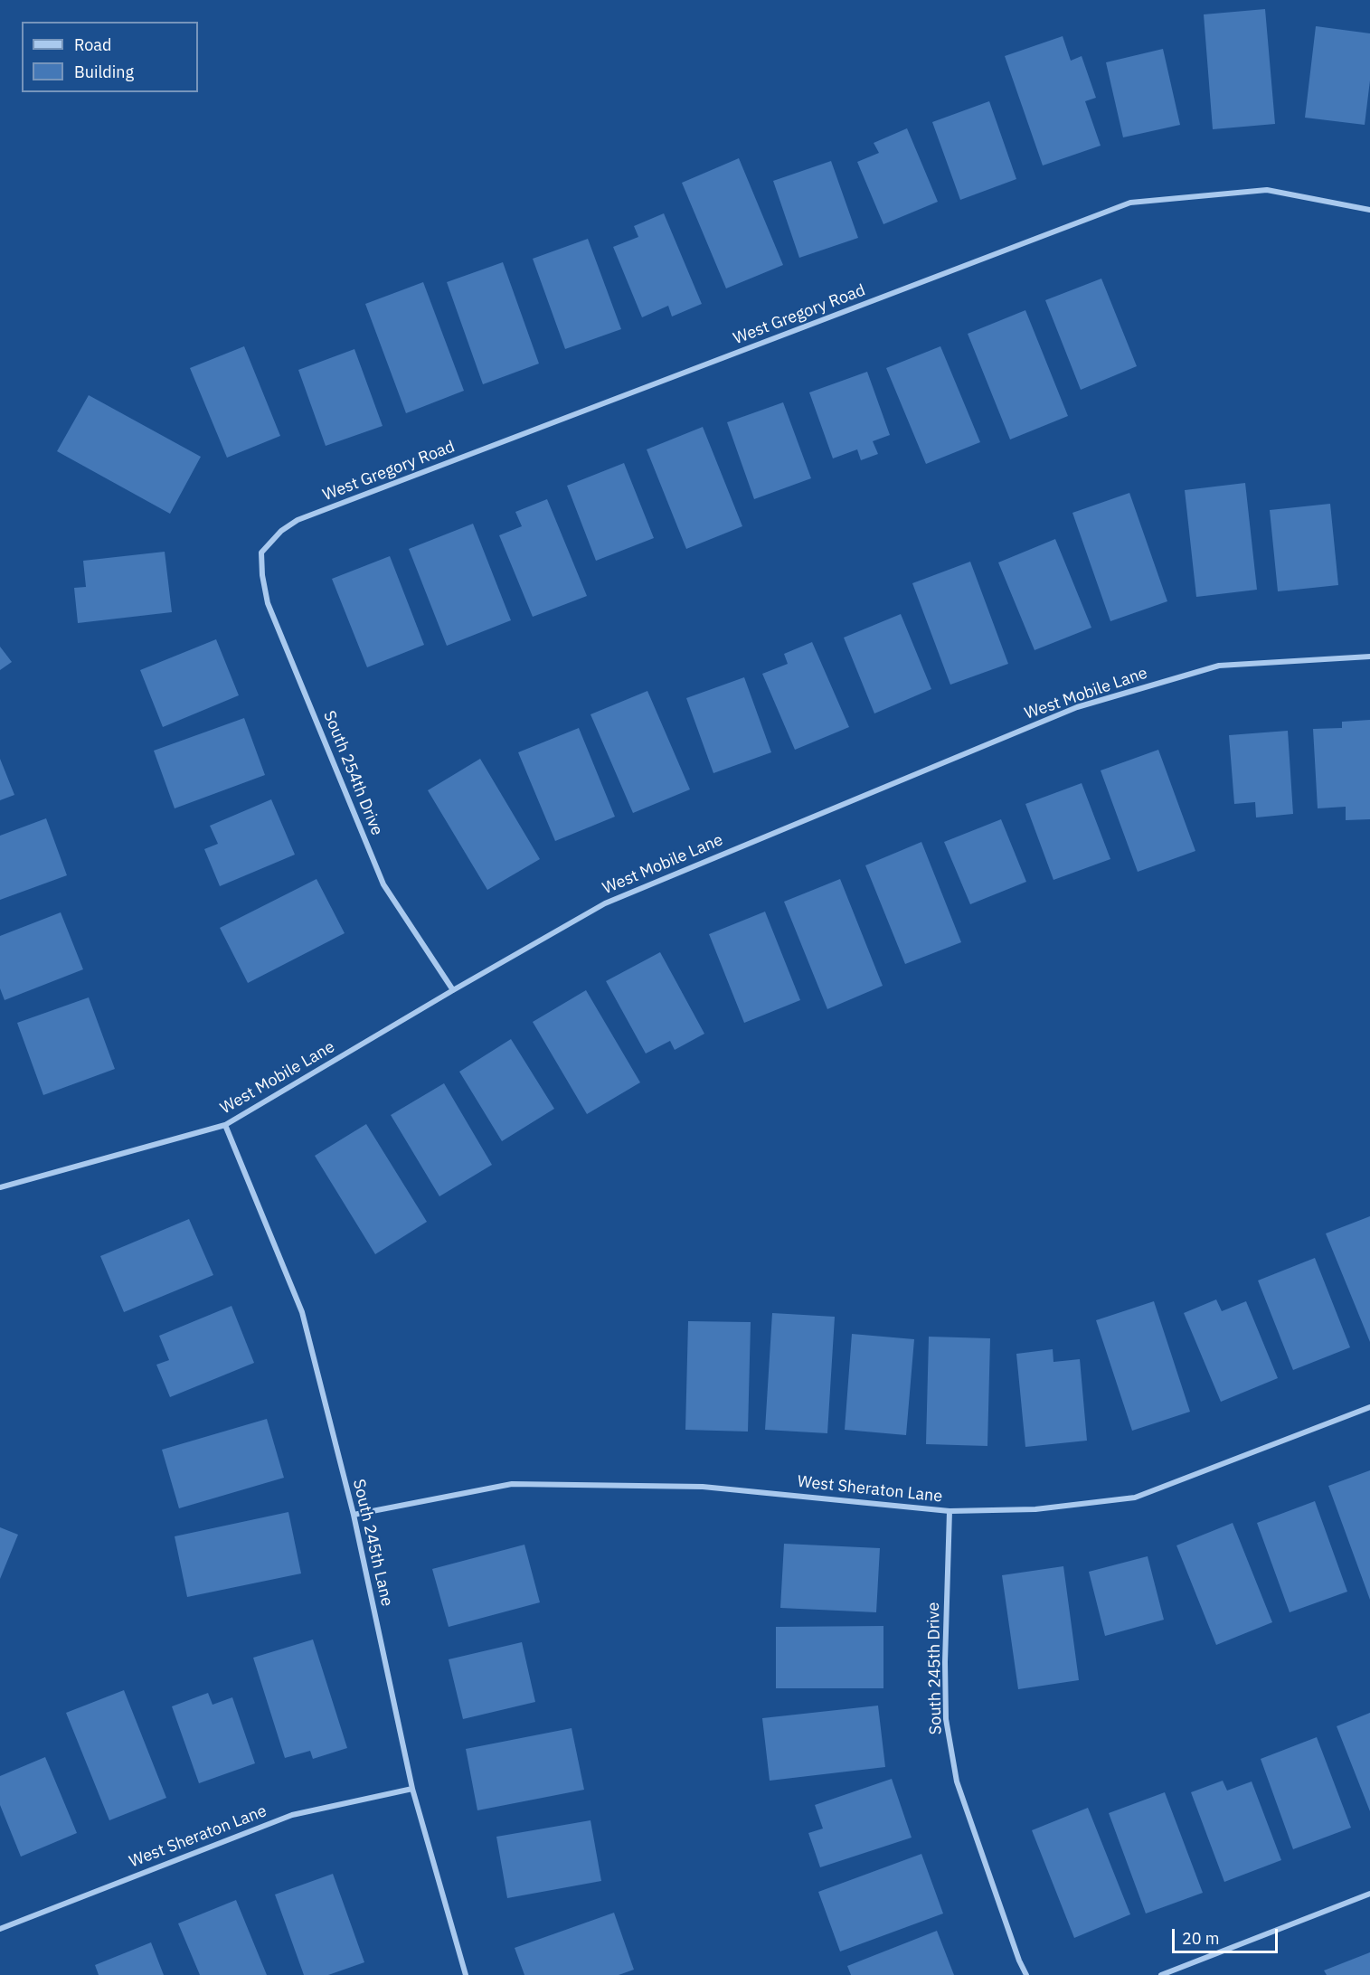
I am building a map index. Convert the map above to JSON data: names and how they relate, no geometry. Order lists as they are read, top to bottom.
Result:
{
  "streets": {
    "street": [
      "West Gregory Road",
      "West Mobile Lane",
      "South 254th Drive",
      "West Sheraton Lane",
      "South 245th Lane",
      "South 245th Drive"
    ]
  },
  "crossings": [
    ["West Gregory Road", "South 254th Drive"],
    ["West Mobile Lane", "South 254th Drive"],
    ["West Mobile Lane", "South 245th Lane"],
    ["West Sheraton Lane", "South 245th Lane"],
    ["West Sheraton Lane", "South 245th Drive"]
  ],
  "legend": ["Road", "Building"],
  "scale_bar": "20 m"
}
